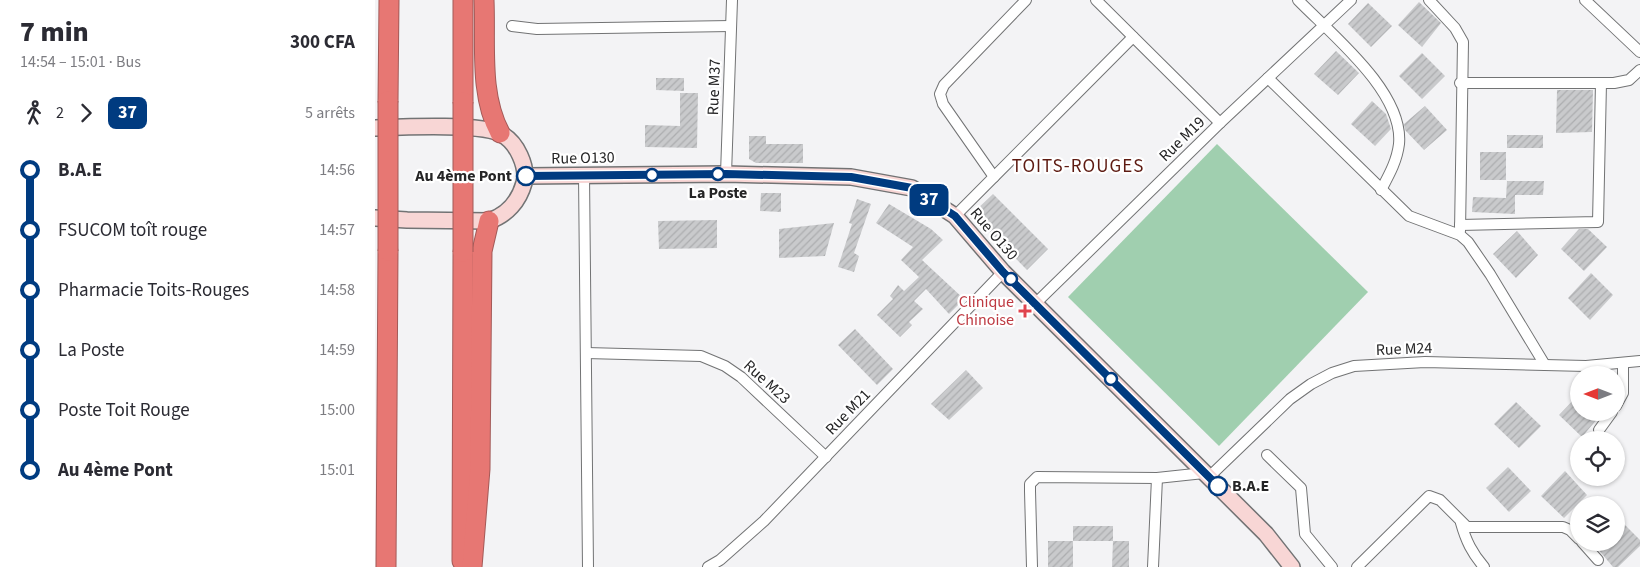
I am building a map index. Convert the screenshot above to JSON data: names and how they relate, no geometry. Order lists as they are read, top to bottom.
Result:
{
  "streets": {
    "street": [
      "Rue M37",
      "Rue M19",
      "Rue O130",
      "Rue M24",
      "Rue M23",
      "Rue M21"
    ]
  },
  "crossings": [
    ["Rue M37", "Rue O130"],
    ["Rue M19", "Rue O130"],
    ["Rue O130", "Rue M24"],
    ["Rue O130", "Rue M21"],
    ["Rue M23", "Rue M21"]
  ],
  "districts": ["TOITS-ROUGES"],
  "places": {
    "other": ["La Poste", "Au 4ème Pont", "B.A.E"],
    "health": ["Clinique Chinoise"]
  },
  "lines": ["bus line 37"],
  "north": "left",
  "page": {
    "heading": ["7 min", "14:54 – 15:01 · Bus", "300 CFA"],
    "on_map": "37",
    "legs": ["2", "37", "5 arrêts"],
    "list": [
      {
        "name": "B.A.E",
        "value": "14:56"
      },
      {
        "name": "FSUCOM toît rouge",
        "value": "14:57"
      },
      {
        "name": "Pharmacie Toits-Rouges",
        "value": "14:58"
      },
      {
        "name": "La Poste",
        "value": "14:59"
      },
      {
        "name": "Poste Toit Rouge",
        "value": "15:00"
      },
      {
        "name": "Au 4ème Pont",
        "value": "15:01"
      }
    ]
  }
}
